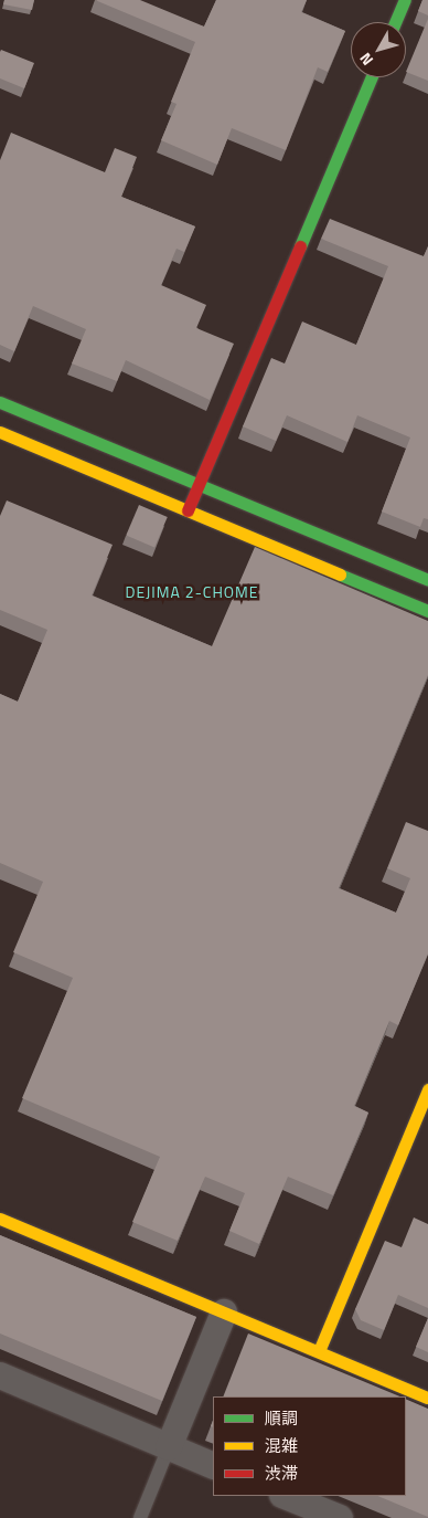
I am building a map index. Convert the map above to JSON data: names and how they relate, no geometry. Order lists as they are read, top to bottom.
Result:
{
  "districts": ["DEJIMA 2-CHOME"],
  "legend": ["順調", "混雑", "渋滞"],
  "north": "bottom left"
}
